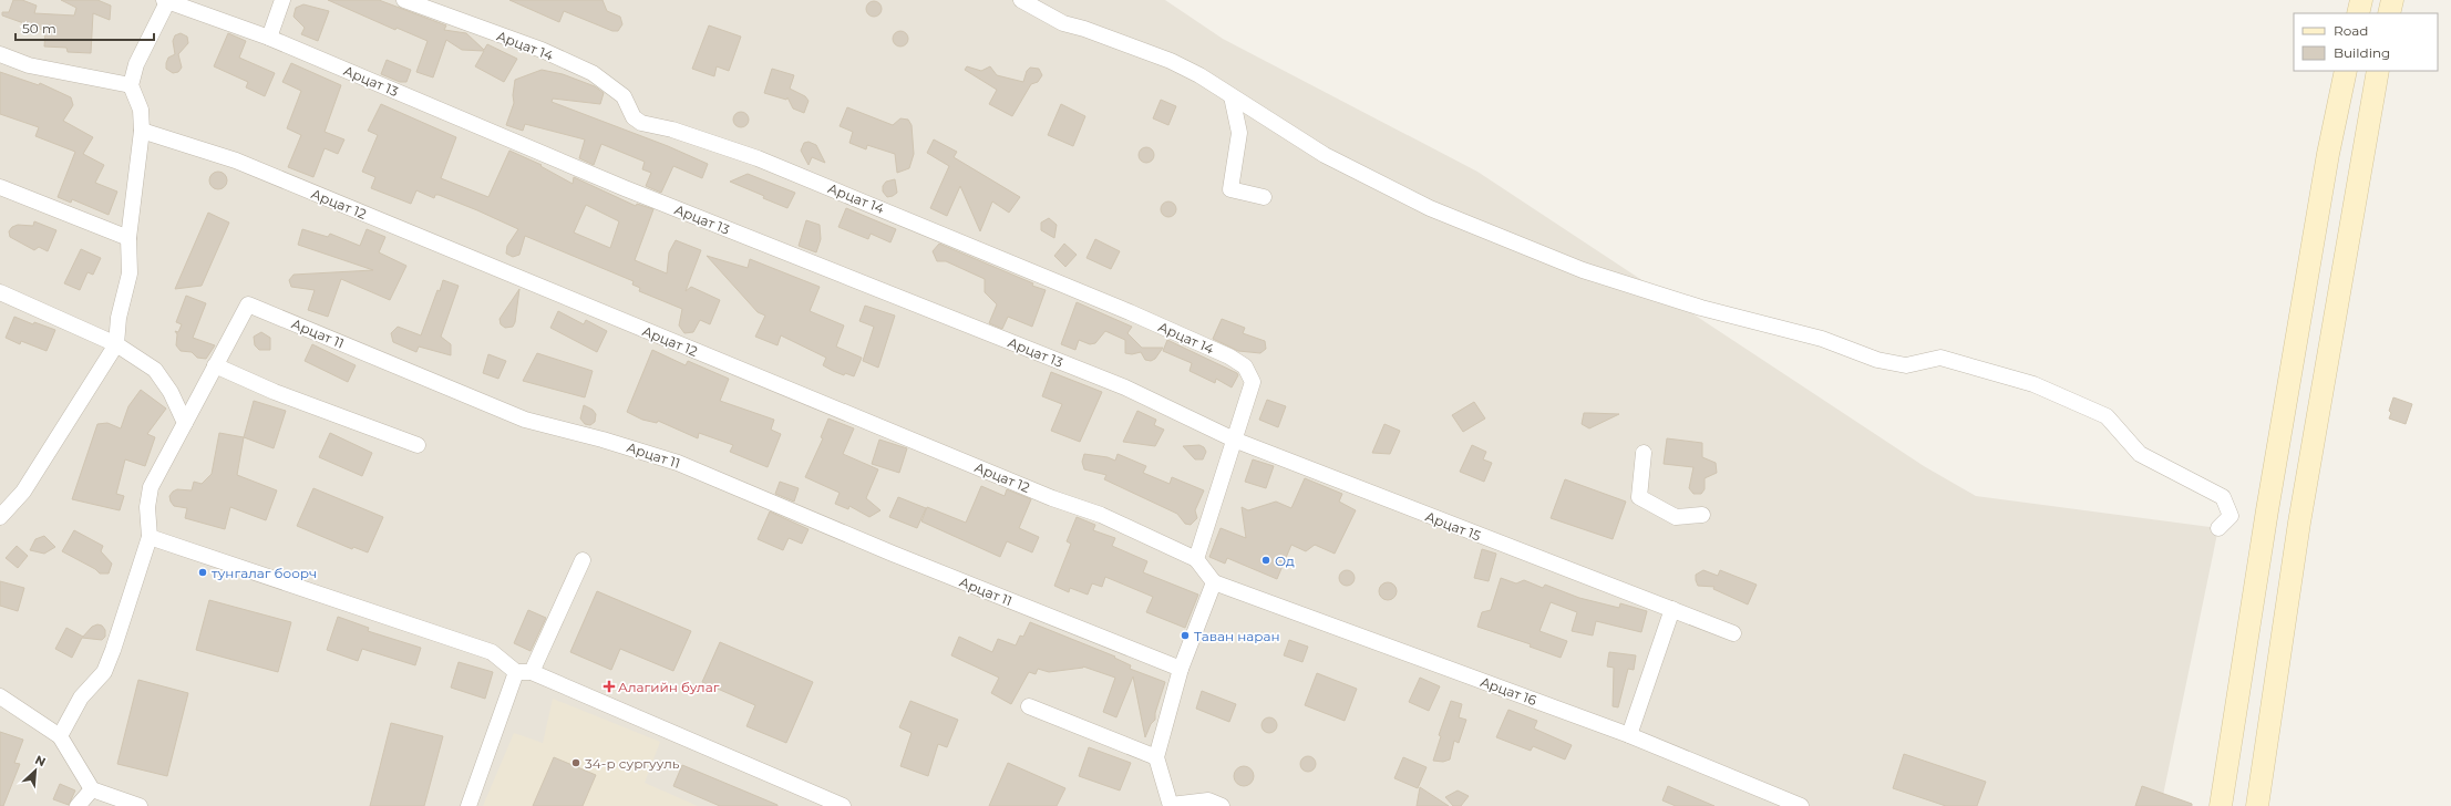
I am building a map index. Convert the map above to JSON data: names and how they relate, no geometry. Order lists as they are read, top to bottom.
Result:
{
  "streets": {
    "street": [
      "Арцат 14",
      "Арцат 13",
      "Арцат 12",
      "Арцат 11",
      "Арцат 15",
      "Арцат 16"
    ]
  },
  "crossings": [
    ["Арцат 14", "Арцат 13"],
    ["Арцат 14", "Арцат 12"],
    ["Арцат 14", "Арцат 15"],
    ["Арцат 13", "Арцат 15"]
  ],
  "places": {
    "other": [
      "Од",
      "тунгалаг боорч",
      "Таван наран",
      "34-р сургууль"
    ],
    "health": ["Алагийн булаг"]
  },
  "legend": ["Road", "Building"],
  "scale_bar": "50 m",
  "north": "top right"
}
